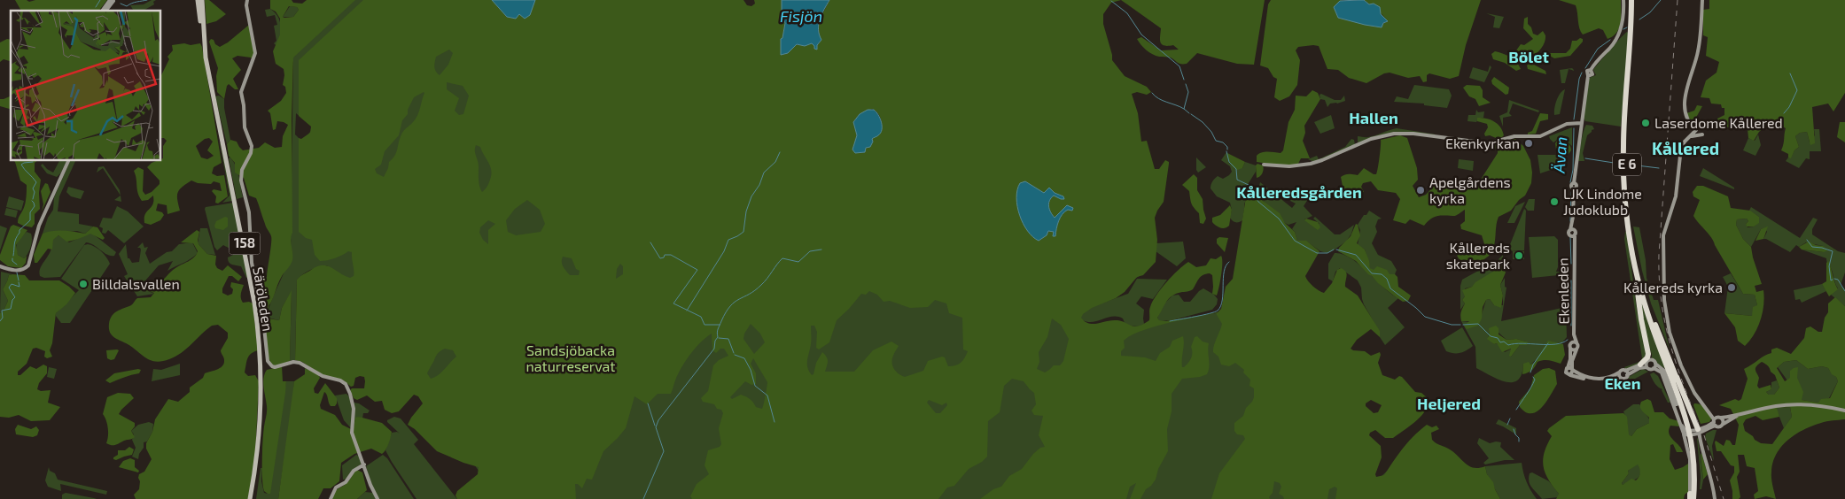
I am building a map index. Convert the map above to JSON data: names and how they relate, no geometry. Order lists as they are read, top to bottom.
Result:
{
  "streets": {
    "highway": ["E 6"],
    "main road": ["158", "Säröleden"],
    "street": ["Ekenleden"]
  },
  "districts": [
    "Bölet",
    "Hallen",
    "Kållered",
    "Kålleredsgården",
    "Eken",
    "Heljered"
  ],
  "water": ["Fisjön", "Ävan"],
  "parks": ["Sandsjöbacka naturreservat"],
  "places": [
    "Laserdome Kållered",
    "Ekenkyrkan",
    "Apelgårdens kyrka",
    "LJK Lindome Judoklubb",
    "Kållereds skatepark",
    "Billdalsvallen",
    "Kållereds kyrka"
  ]
}
